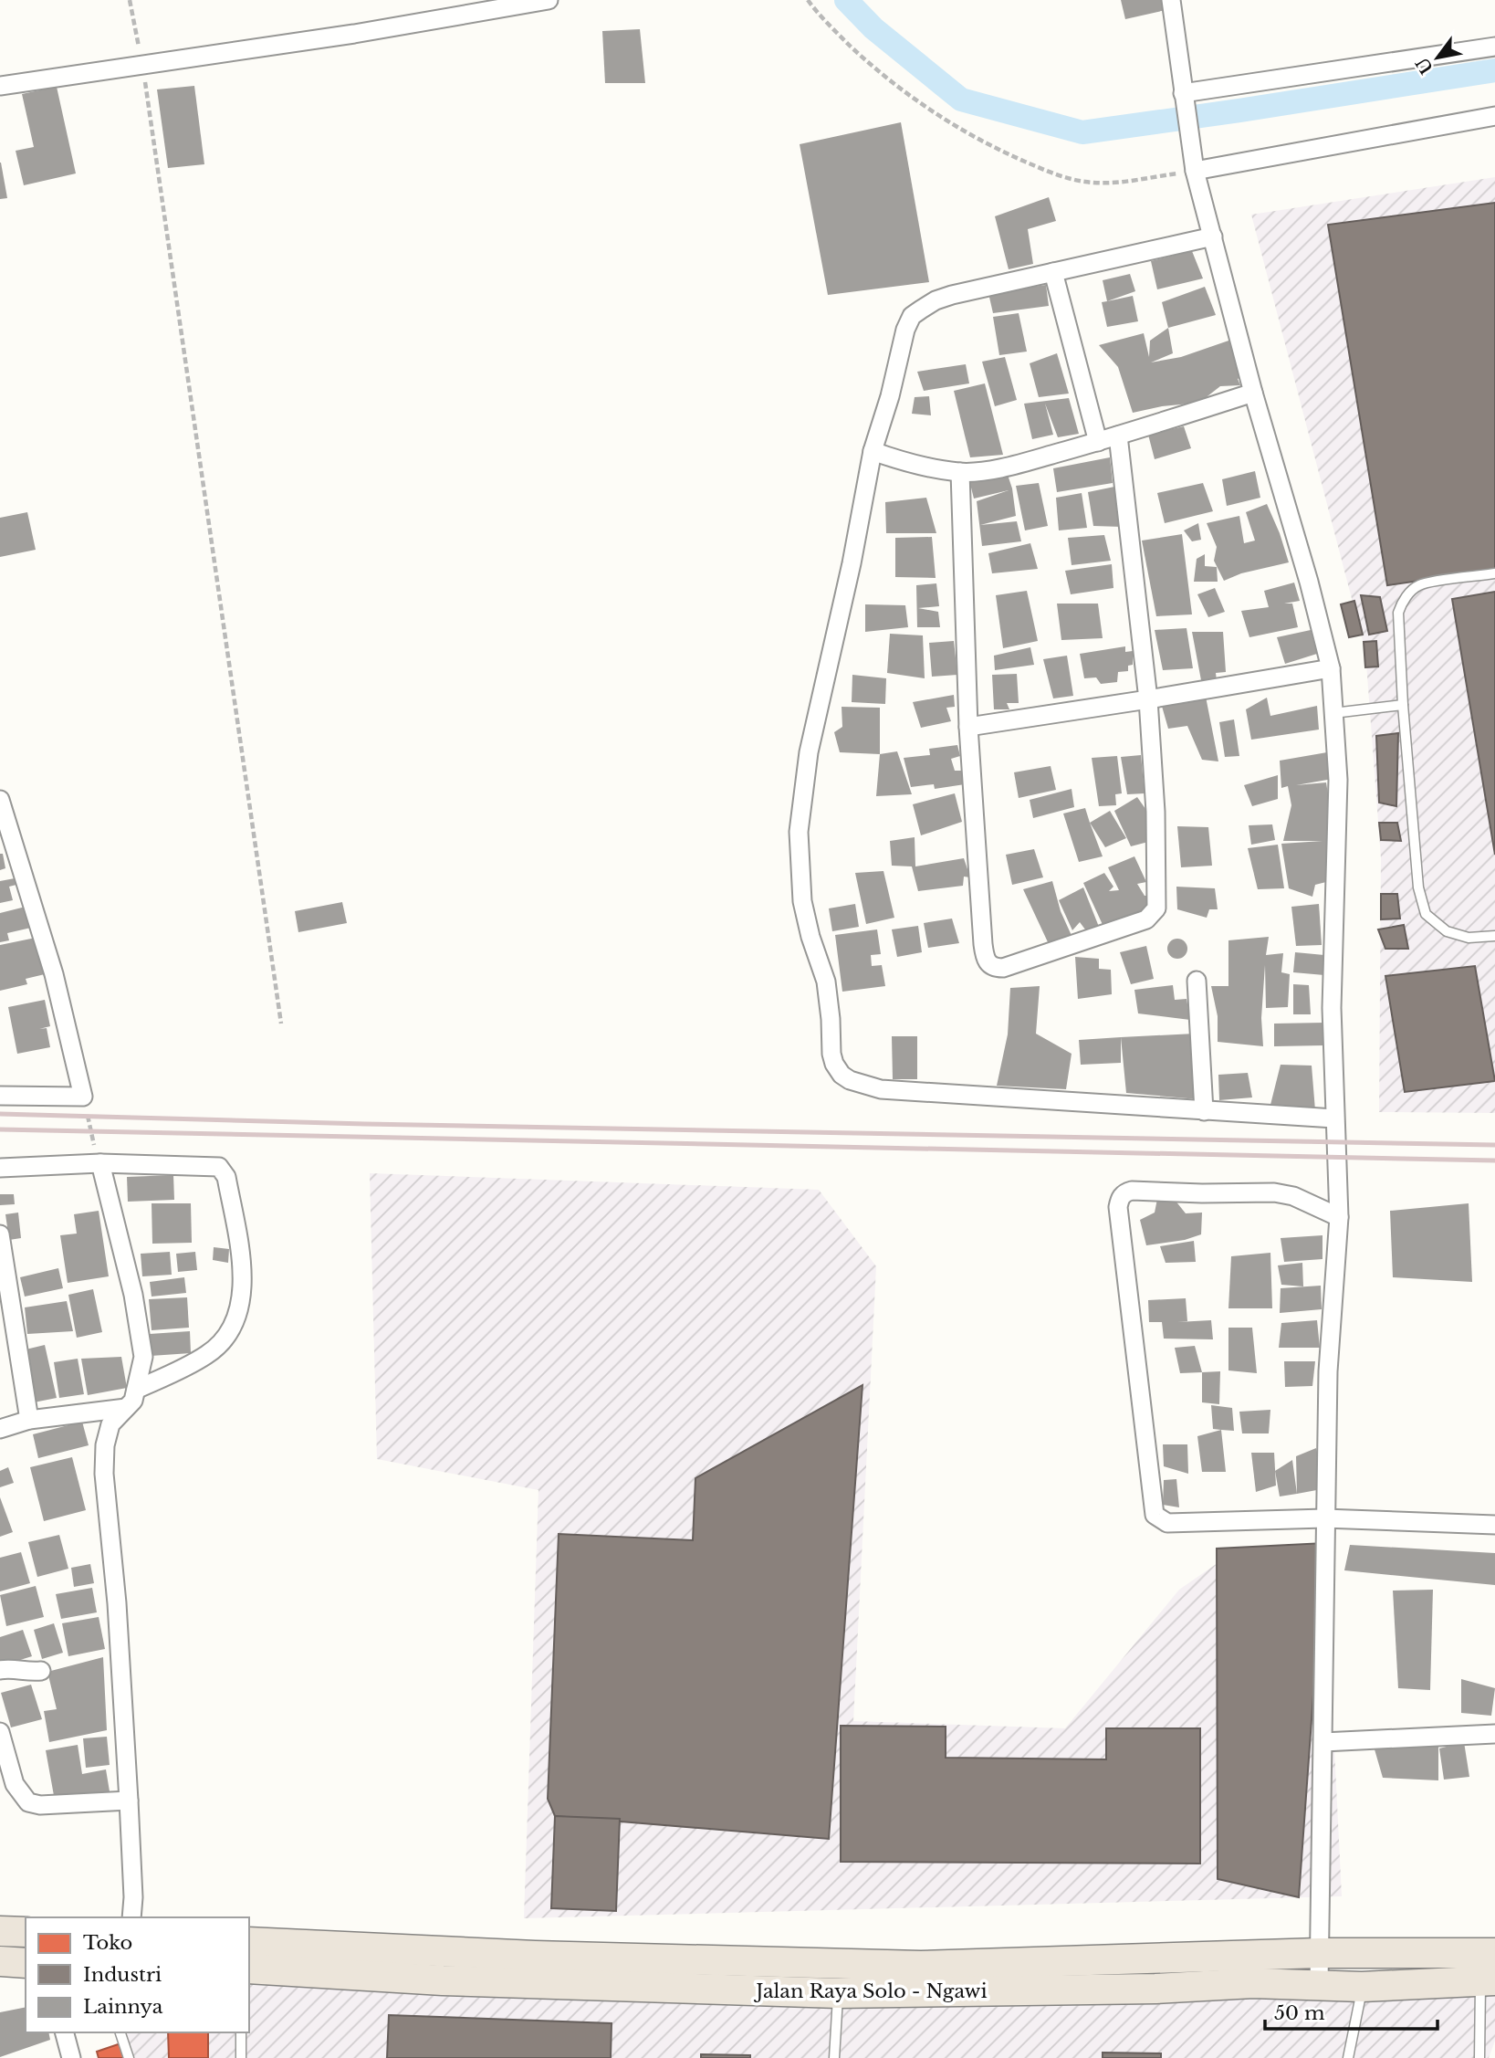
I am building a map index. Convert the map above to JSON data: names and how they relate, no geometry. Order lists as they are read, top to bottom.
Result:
{
  "streets": {
    "highway": ["Jalan Raya Solo - Ngawi"]
  },
  "legend": ["Toko", "Industri", "Lainnya"],
  "scale_bar": "50 m",
  "north": "bottom left"
}
